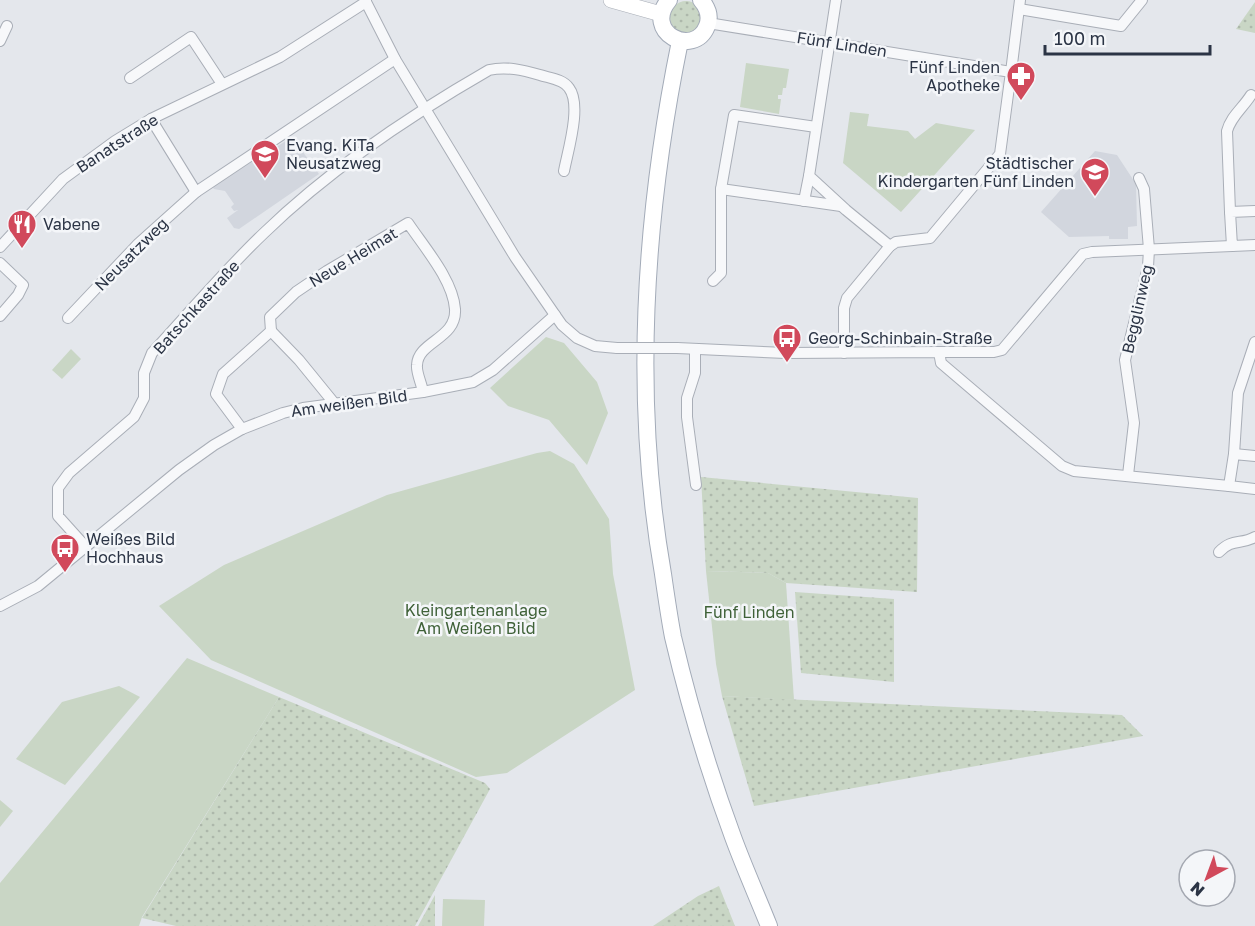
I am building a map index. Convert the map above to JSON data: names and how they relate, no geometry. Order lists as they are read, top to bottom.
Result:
{
  "streets": {
    "street": [
      "Fünf Linden",
      "Banatstraße",
      "Neusatzweg",
      "Neue Heimat",
      "Batschkastraße",
      "Begglinweg",
      "Am weißen Bild"
    ]
  },
  "crossings": [
    ["Neue Heimat", "Am weißen Bild"],
    ["Batschkastraße", "Am weißen Bild"]
  ],
  "parks": ["Kleingartenanlage Am Weißen Bild", "Fünf Linden"],
  "places": {
    "pharmacy": ["Fünf Linden Apotheke"],
    "school or university": ["Evang. KiTa Neusatzweg", "Städtischer Kindergarten Fünf Linden"],
    "restaurant": ["Vabene"],
    "bus stop": ["Georg-Schinbain-Straße", "Weißes Bild Hochhaus"]
  },
  "scale_bar": "100 m",
  "north": "bottom left"
}
